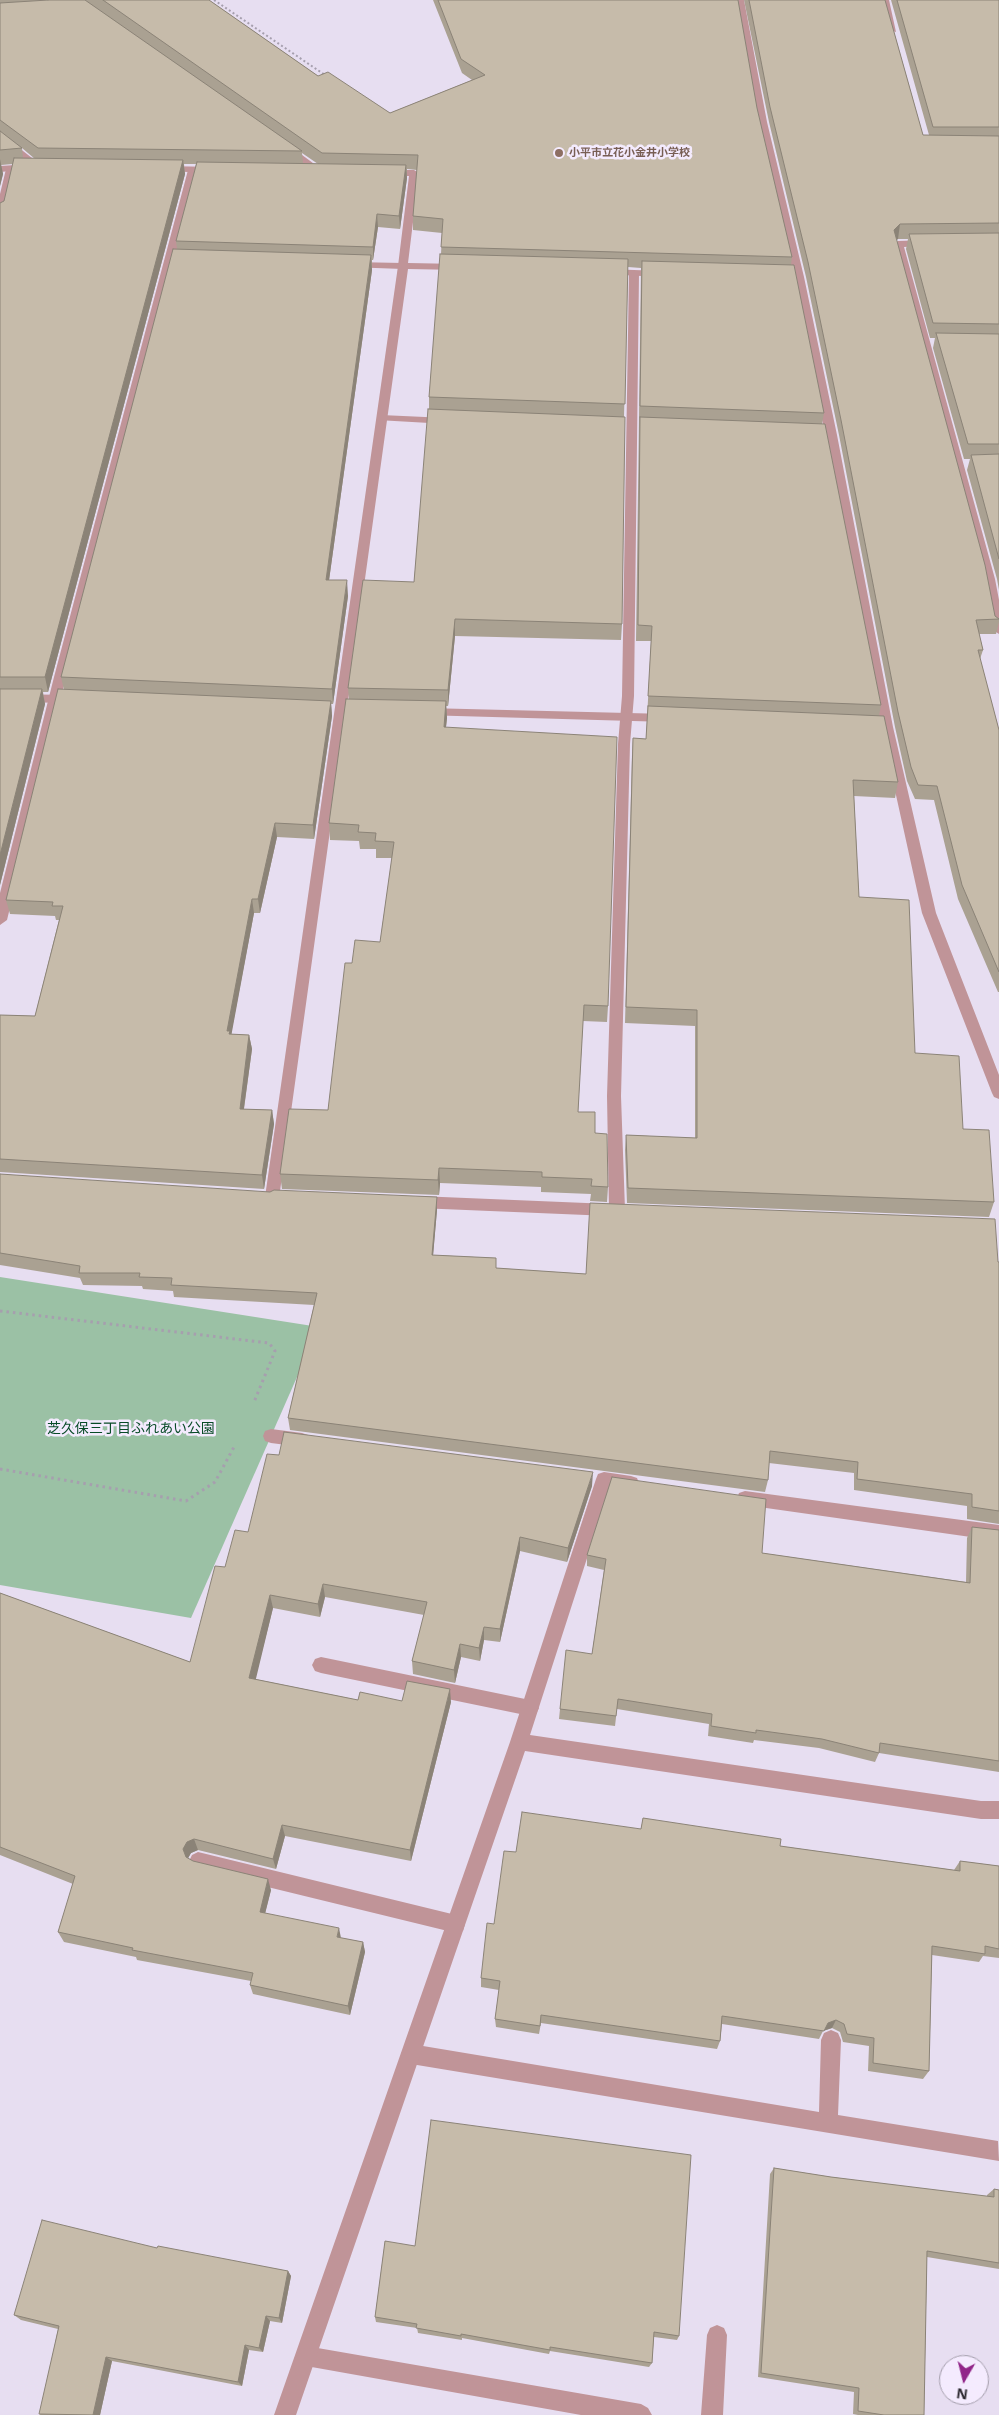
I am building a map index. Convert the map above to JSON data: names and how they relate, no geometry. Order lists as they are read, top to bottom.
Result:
{
  "parks": ["芝久保三丁目ふれあい公園"],
  "places": ["小平市立花小金井小学校"],
  "north": "bottom"
}
